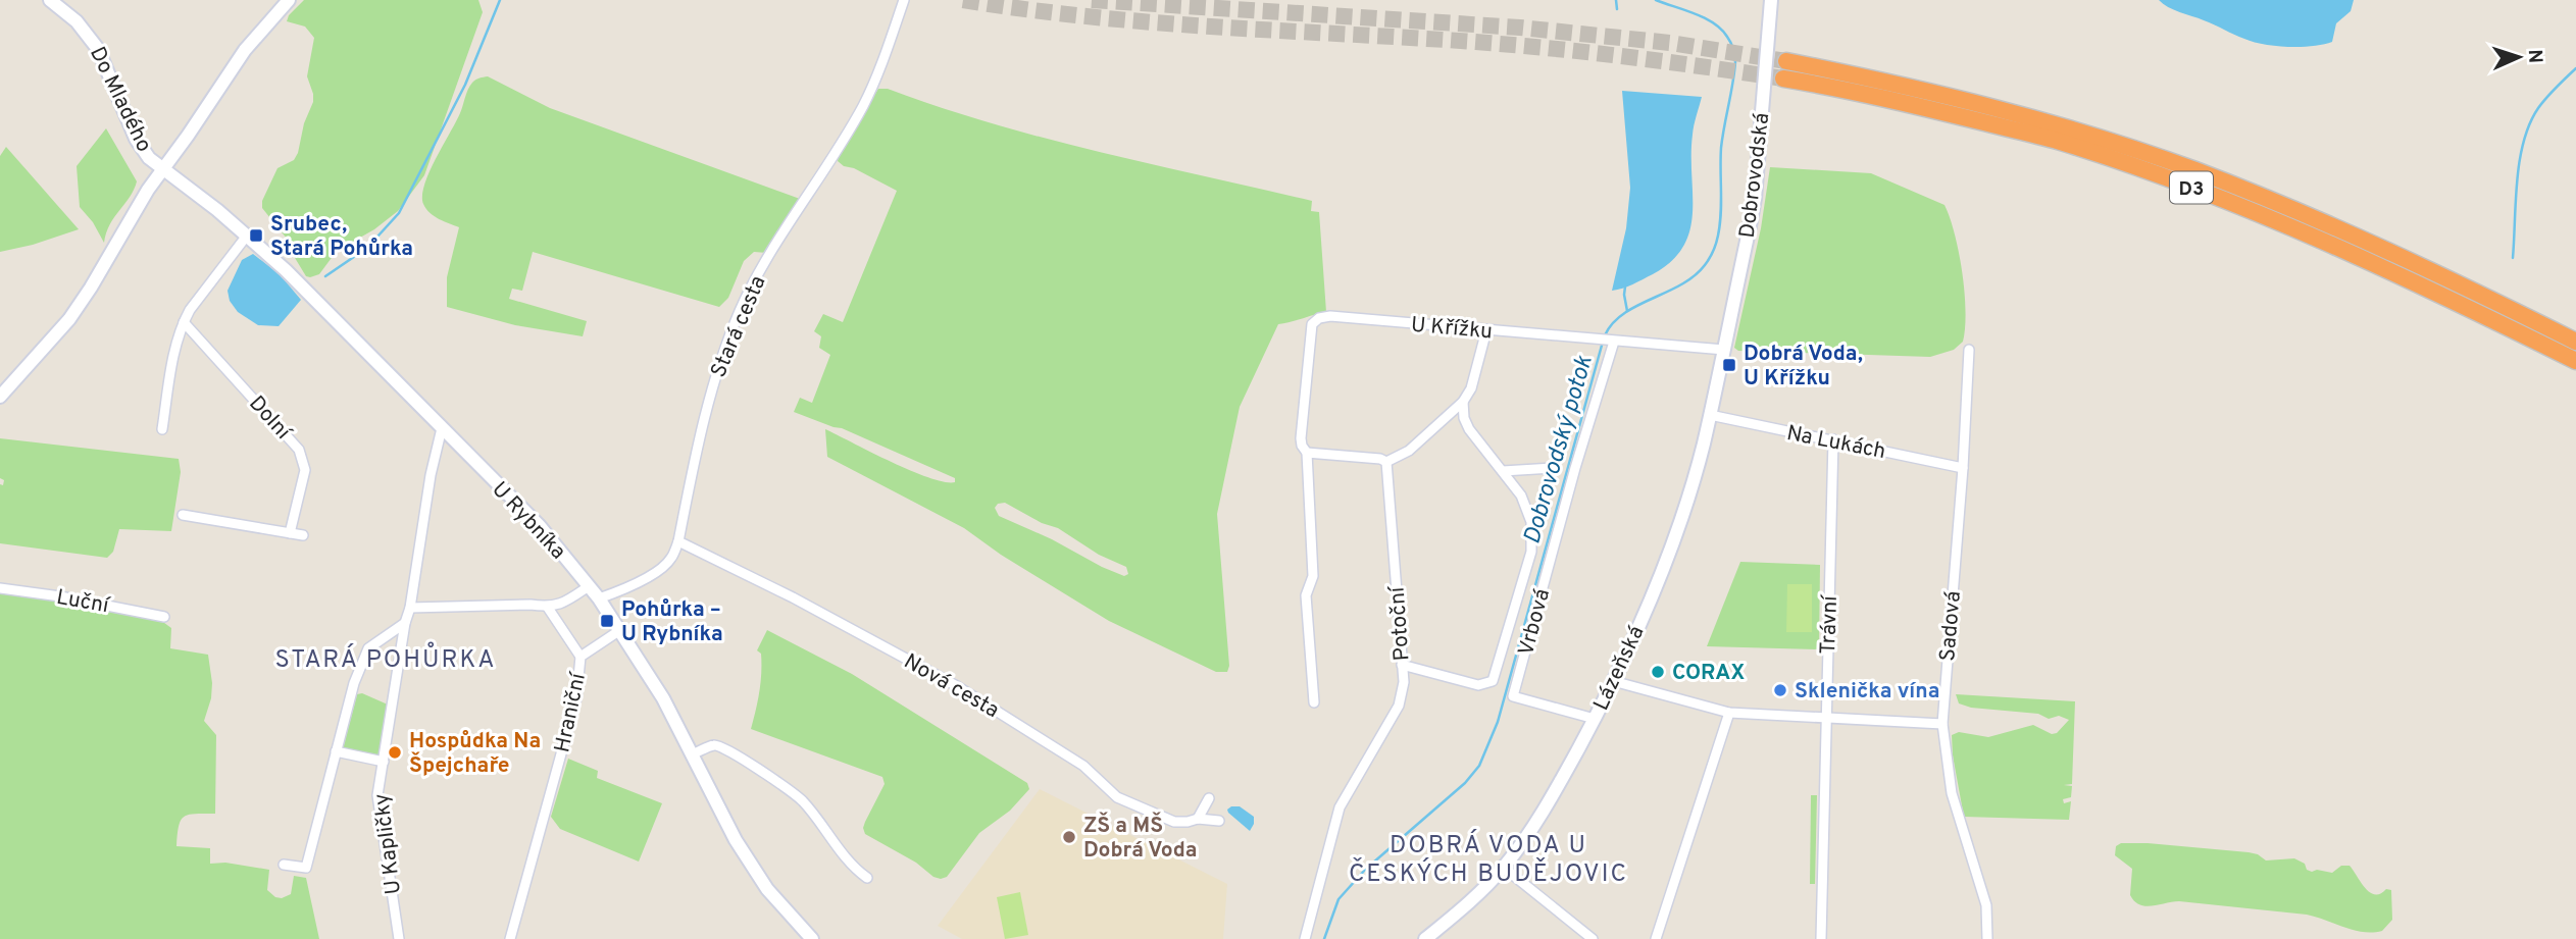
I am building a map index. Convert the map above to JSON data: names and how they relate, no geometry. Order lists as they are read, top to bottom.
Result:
{
  "streets": {
    "highway": ["D3"],
    "street": [
      "Do Mladého",
      "Dobrovodská",
      "Stará cesta",
      "U Křížku",
      "Dolní",
      "Na Lukách",
      "U Rybníka",
      "Luční",
      "Vrbová",
      "Potoční",
      "Trávní",
      "Sadová",
      "Lázeňská",
      "Nová cesta",
      "Hraniční",
      "U Kapličky"
    ]
  },
  "crossings": [
    ["Do Mladého", "U Rybníka"],
    ["Dobrovodská", "U Křížku"],
    ["Dobrovodská", "Lázeňská"],
    ["Stará cesta", "U Rybníka"],
    ["Stará cesta", "Nová cesta"],
    ["U Křížku", "Vrbová"],
    ["U Křížku", "Lázeňská"],
    ["Na Lukách", "Trávní"],
    ["Na Lukách", "Sadová"],
    ["Na Lukách", "Lázeňská"],
    ["U Rybníka", "Hraniční"],
    ["U Rybníka", "U Kapličky"],
    ["Vrbová", "Lázeňská"]
  ],
  "districts": ["STARÁ POHŮRKA", "DOBRÁ VODA U ČESKÝCH BUDĚJOVIC"],
  "water": ["Dobrovodský potok"],
  "places": {
    "transit": ["Srubec, Stará Pohůrka", "Dobrá Voda, U Křížku", "Pohůrka – U Rybníka"],
    "other": [
      "CORAX",
      "Sklenička vína",
      "Hospůdka Na Špejchaře",
      "ZŠ a MŠ Dobrá Voda"
    ]
  },
  "north": "right"
}
